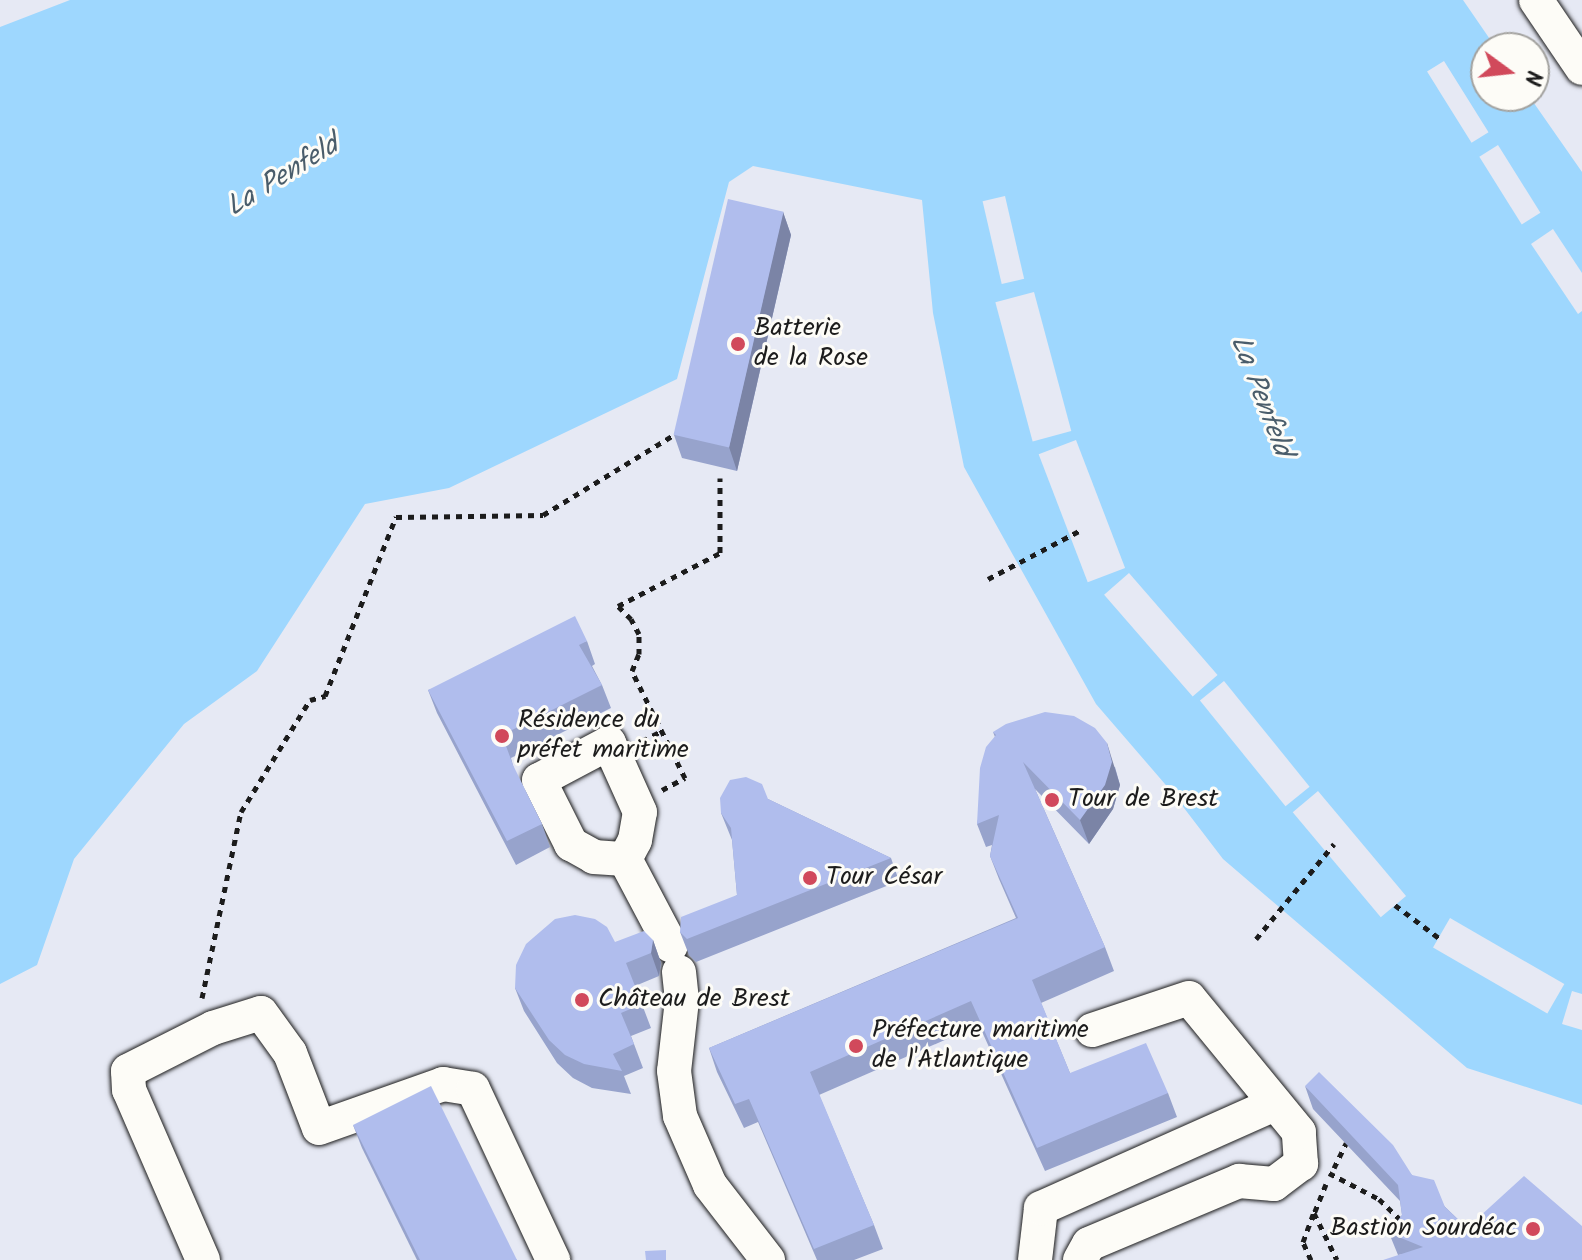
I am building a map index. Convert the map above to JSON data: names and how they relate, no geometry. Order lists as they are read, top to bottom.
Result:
{
  "water": ["La Penfeld"],
  "places": [
    "Batterie de la Rose",
    "Résidence du préfet maritime",
    "Tour de Brest",
    "Tour César",
    "Château de Brest",
    "Préfecture maritime de l'Atlantique",
    "Bastion Sourdéac"
  ],
  "north": "right"
}
